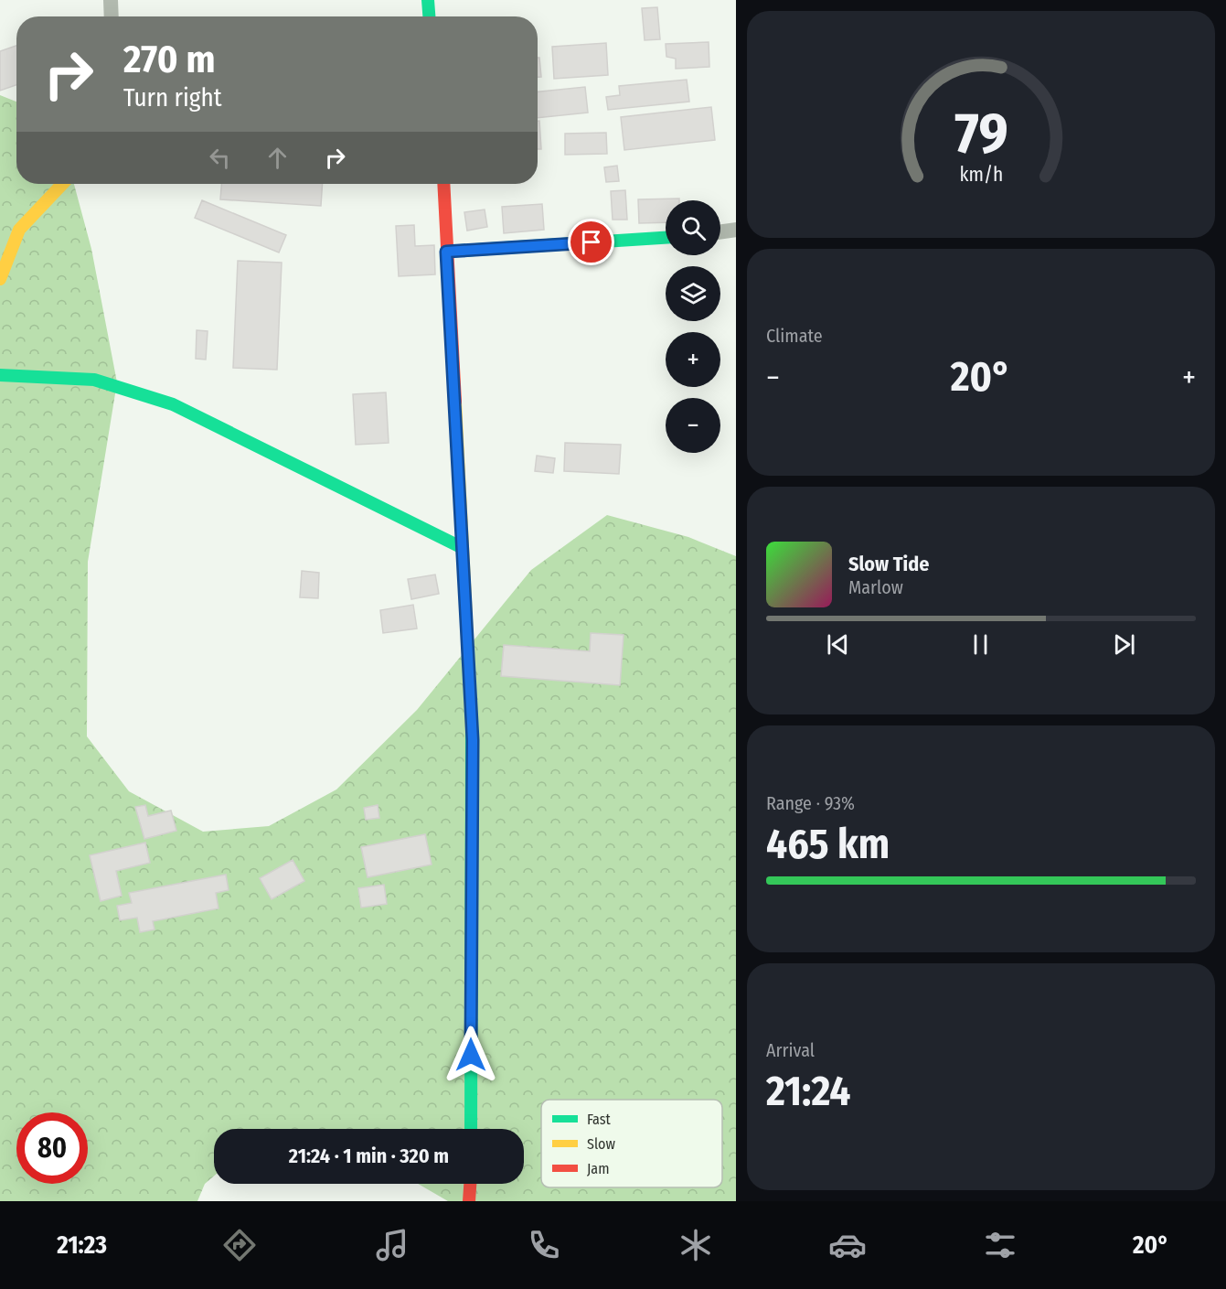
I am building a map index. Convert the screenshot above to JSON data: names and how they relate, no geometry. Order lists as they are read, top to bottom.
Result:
{
  "legend": ["Fast", "Slow", "Jam"],
  "page": {
    "turn": ["270 m", "Turn right"],
    "map_buttons": ["+", "−"],
    "tile": [
      "Climate",
      ["Range · 93%", "465 km"],
      ["Arrival", "21:24"]
    ],
    "heat": ["−", "20°", "+"],
    "song": ["Slow Tide", "Marlow"],
    "limit": "80",
    "trip": "21:24 · 1 min · 320 m",
    "tabs": ["21:23", "20°"],
    "gauge": ["79", "km/h"]
  }
}
